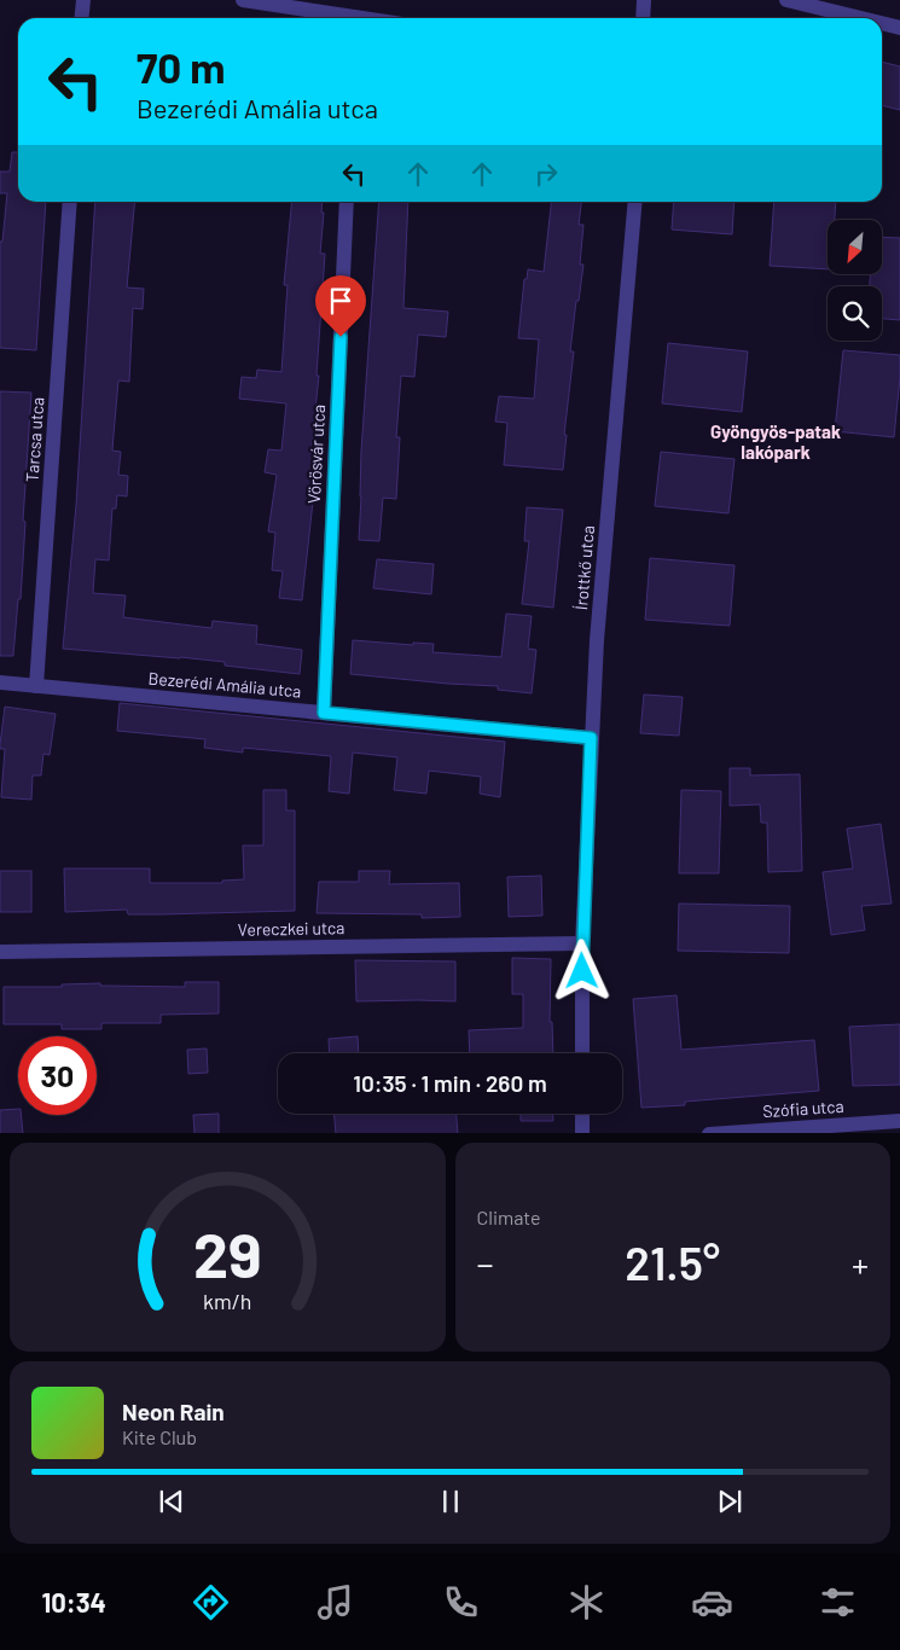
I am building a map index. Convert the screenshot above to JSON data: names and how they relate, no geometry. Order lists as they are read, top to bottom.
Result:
{
  "streets": {
    "street": [
      "Tarcsa utca",
      "Vörösvár utca",
      "Írottkő utca",
      "Bezerédi Amália utca",
      "Vereczkei utca",
      "Szófia utca"
    ]
  },
  "crossings": [
    ["Tarcsa utca", "Bezerédi Amália utca"],
    ["Vörösvár utca", "Bezerédi Amália utca"],
    ["Írottkő utca", "Bezerédi Amália utca"],
    ["Írottkő utca", "Vereczkei utca"]
  ],
  "districts": ["Gyöngyös-patak lakópark"],
  "north": "bottom left",
  "page": {
    "turn": ["70 m", "Bezerédi Amália utca"],
    "limit": "30",
    "trip": "10:35 · 1 min · 260 m",
    "tile": "Climate",
    "heat": ["−", "21.5°", "+"],
    "song": ["Neon Rain", "Kite Club"],
    "tabs": "10:34",
    "gauge": ["29", "km/h"]
  }
}
